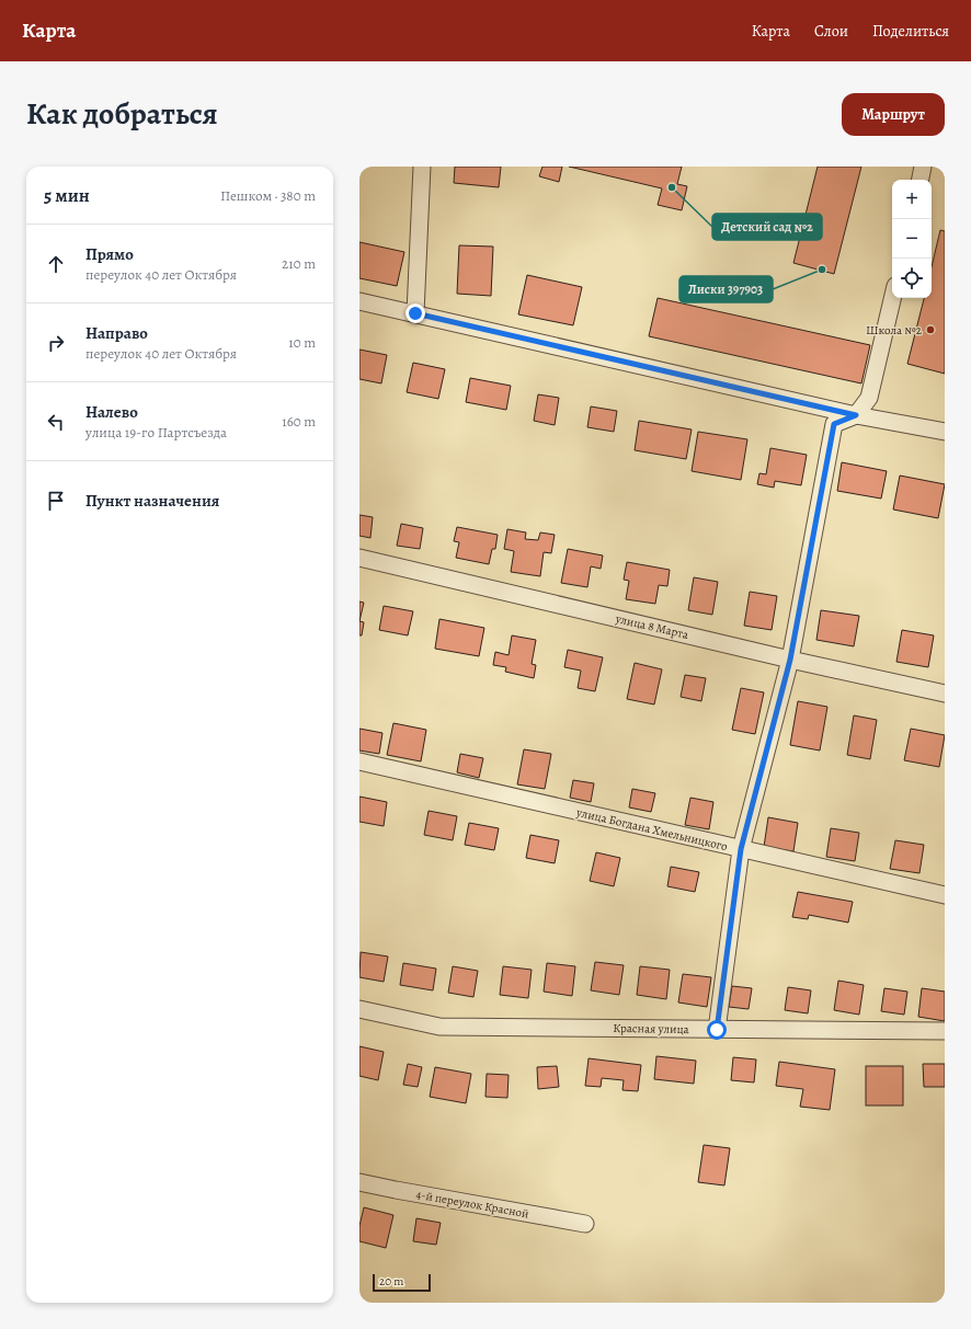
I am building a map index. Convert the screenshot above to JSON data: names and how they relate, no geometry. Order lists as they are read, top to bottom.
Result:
{
  "streets": {
    "street": [
      "улица 8 Марта",
      "улица Богдана Хмельницкого",
      "Красная улица",
      "4-й переулок Красной"
    ]
  },
  "places": ["Детский сад №2", "Лиски 397903", "Школа №2"],
  "scale_bar": "20 m",
  "page": {
    "header": "Карта",
    "nav": ["Карта", "Слои", "Поделиться"],
    "title": "Как добраться",
    "buttons": "Маршрут",
    "heading": ["5 мин", "Пешком · 380 m"],
    "map_buttons": ["+", "−"],
    "list": [
      ["Прямо", "переулок 40 лет Октября", "210 m"],
      ["Направо", "переулок 40 лет Октября", "10 m"],
      ["Налево", "улица 19-го Партсъезда", "160 m"],
      "Пункт назначения"
    ],
    "scale": "20 m"
  }
}
